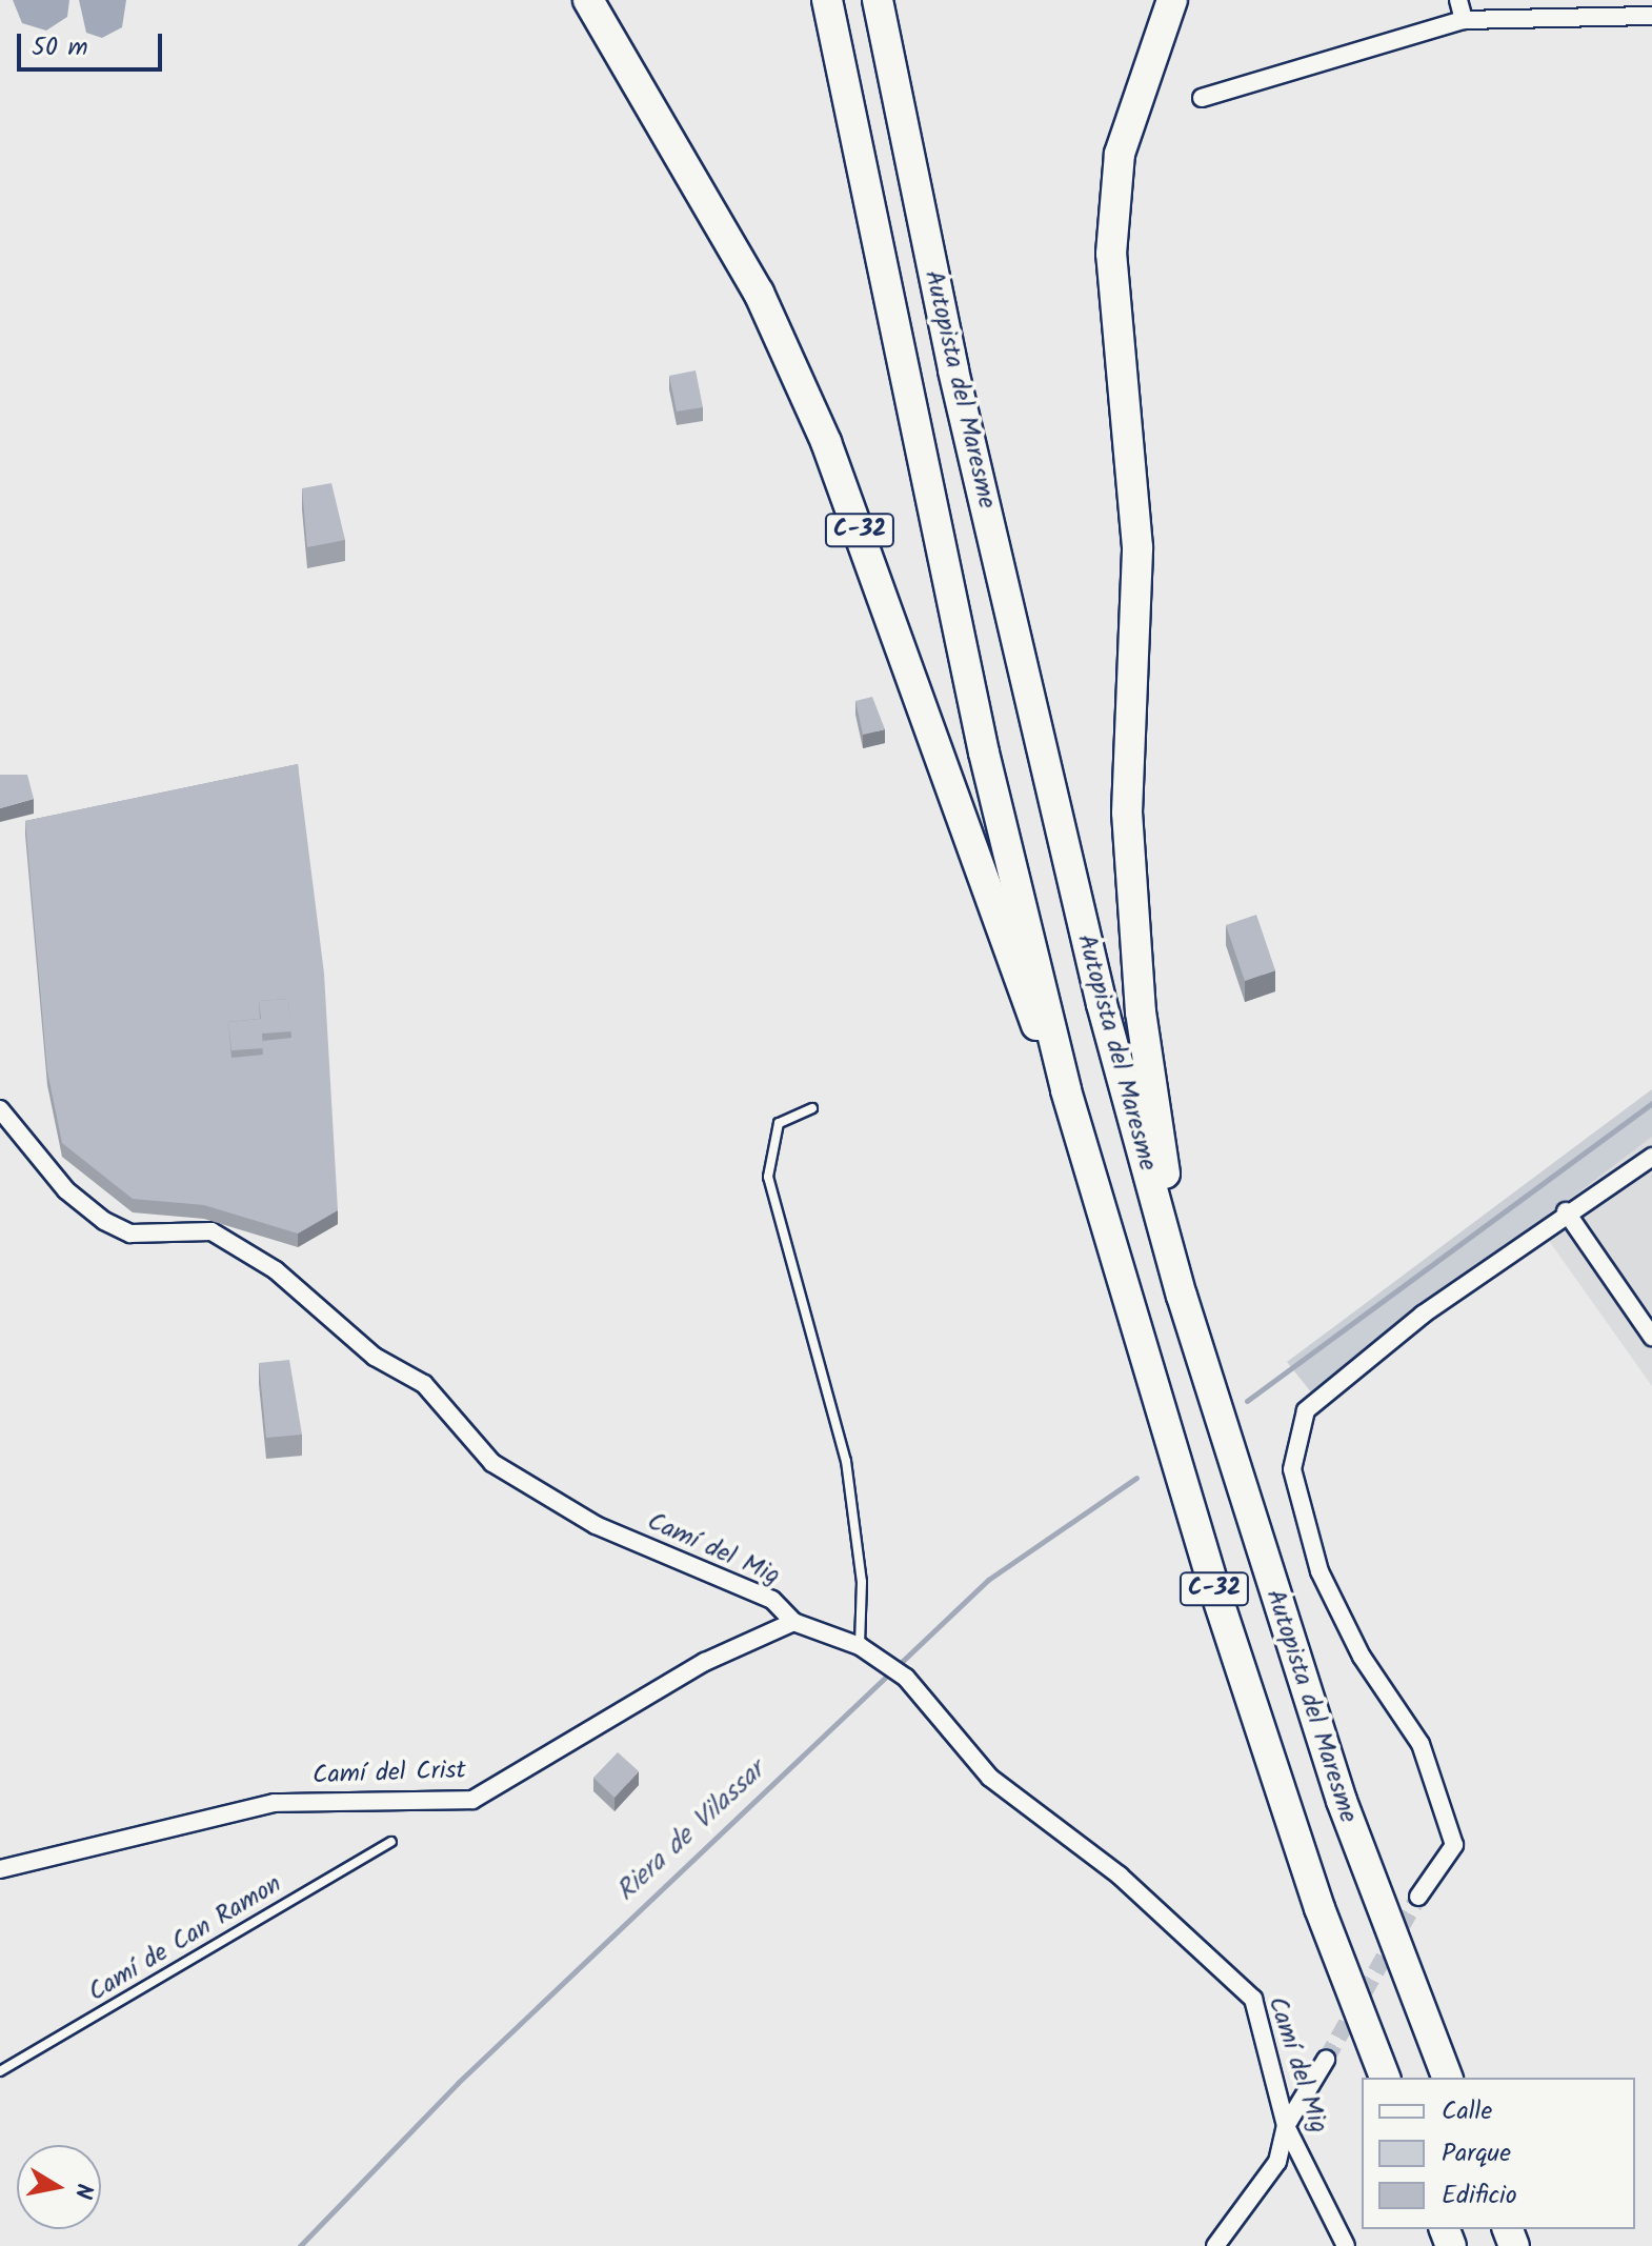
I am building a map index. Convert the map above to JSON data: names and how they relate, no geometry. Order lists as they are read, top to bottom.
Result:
{
  "streets": {
    "highway": ["Autopista del Maresme", "C-32"],
    "street": ["Camí del Mig", "Camí del Crist"],
    "lane": ["Camí de Can Ramon"]
  },
  "crossings": [
    ["Autopista del Maresme", "C-32"],
    ["Camí del Mig", "Camí del Crist"]
  ],
  "water": ["Riera de Vilassar"],
  "legend": ["Calle", "Parque", "Edificio"],
  "scale_bar": "50 m",
  "north": "right"
}
